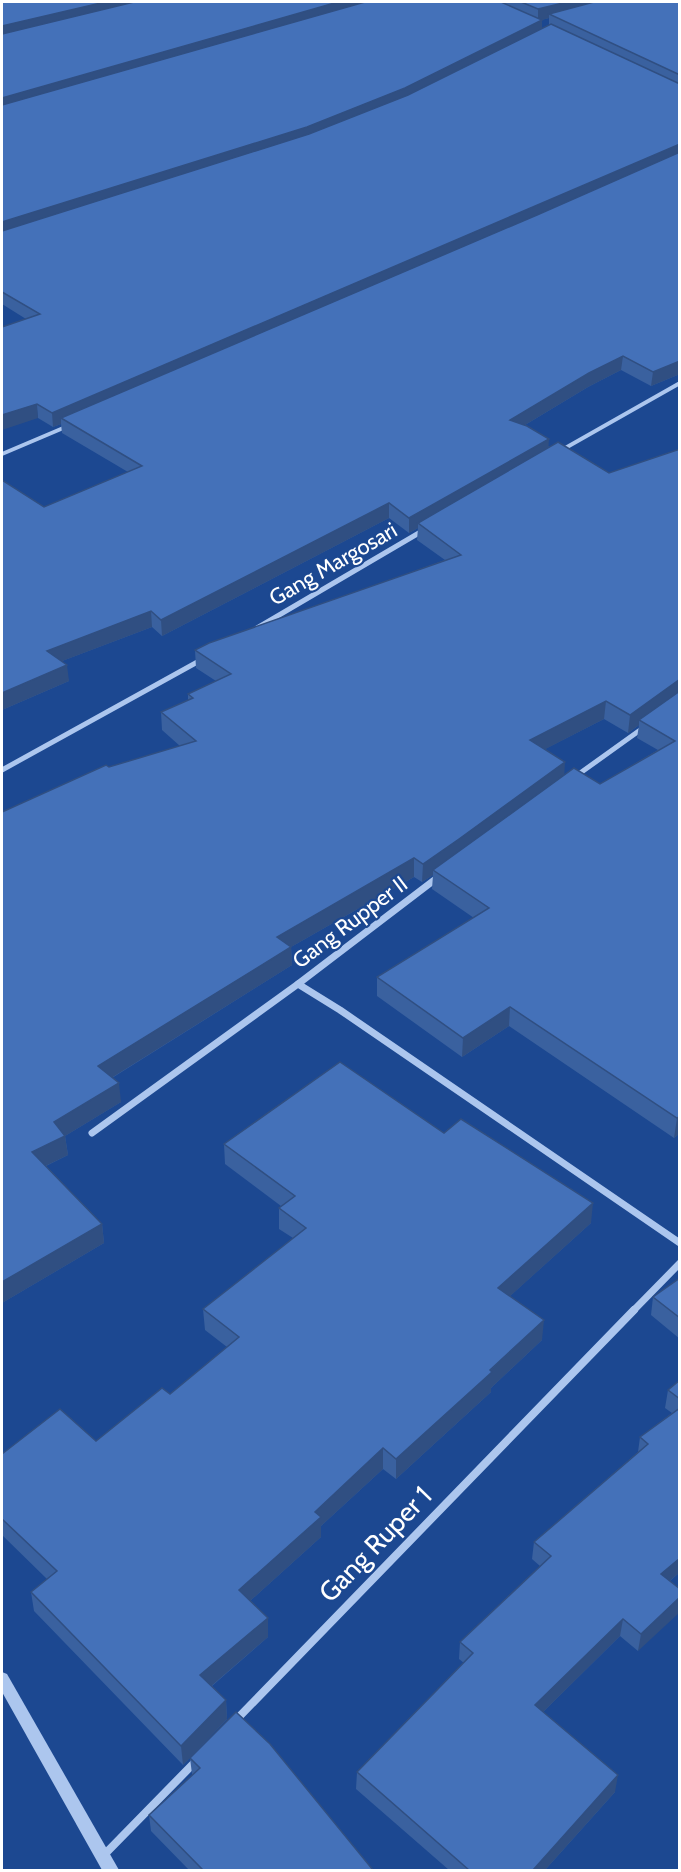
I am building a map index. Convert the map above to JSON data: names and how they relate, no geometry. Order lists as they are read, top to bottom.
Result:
{
  "streets": {
    "street": ["Gang Margosari", "Gang Rupper II", "Gang Ruper 1"]
  }
}
